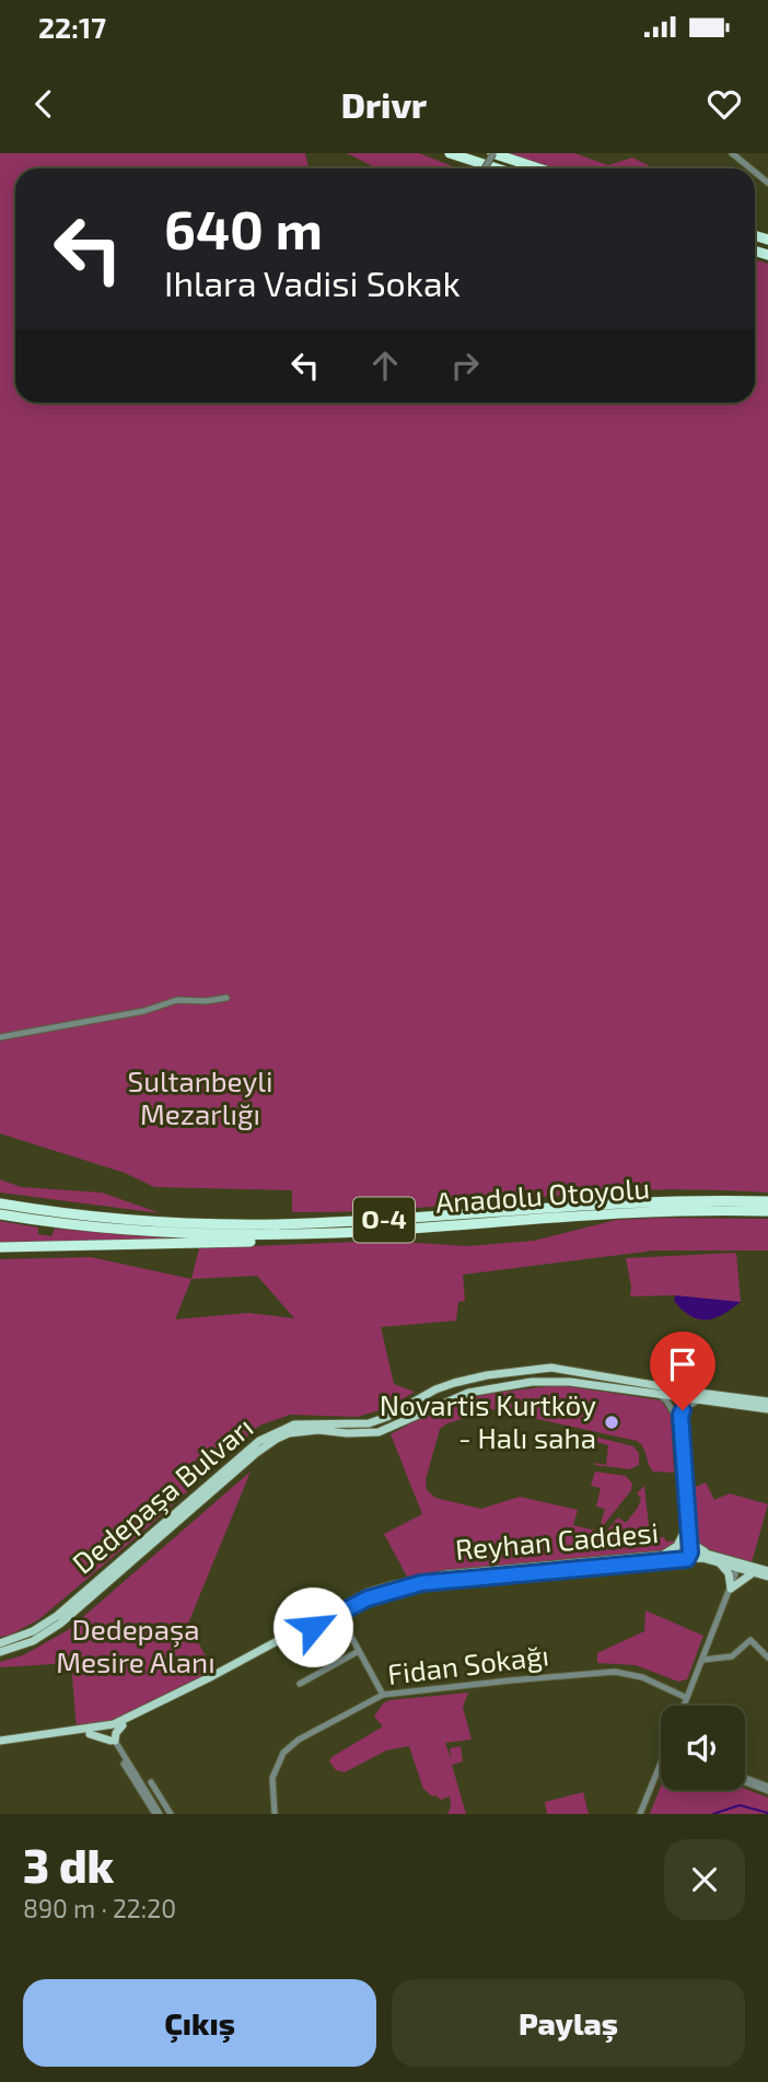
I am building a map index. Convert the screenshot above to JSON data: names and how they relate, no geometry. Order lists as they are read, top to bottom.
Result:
{
  "streets": {
    "highway": ["Anadolu Otoyolu", "O-4"],
    "main road": ["Dedepaşa Bulvarı", "Reyhan Caddesi"],
    "street": ["Fidan Sokağı"]
  },
  "parks": ["Sultanbeyli Mezarlığı", "Dedepaşa Mesire Alanı"],
  "places": ["Novartis Kurtköy - Halı saha"],
  "page": {
    "status": "22:17",
    "header": "Drivr",
    "turn": ["640 m", "Ihlara Vadisi Sokak"],
    "heading": ["3 dk", "890 m · 22:20"],
    "buttons": ["Çıkış", "Paylaş"]
  }
}
